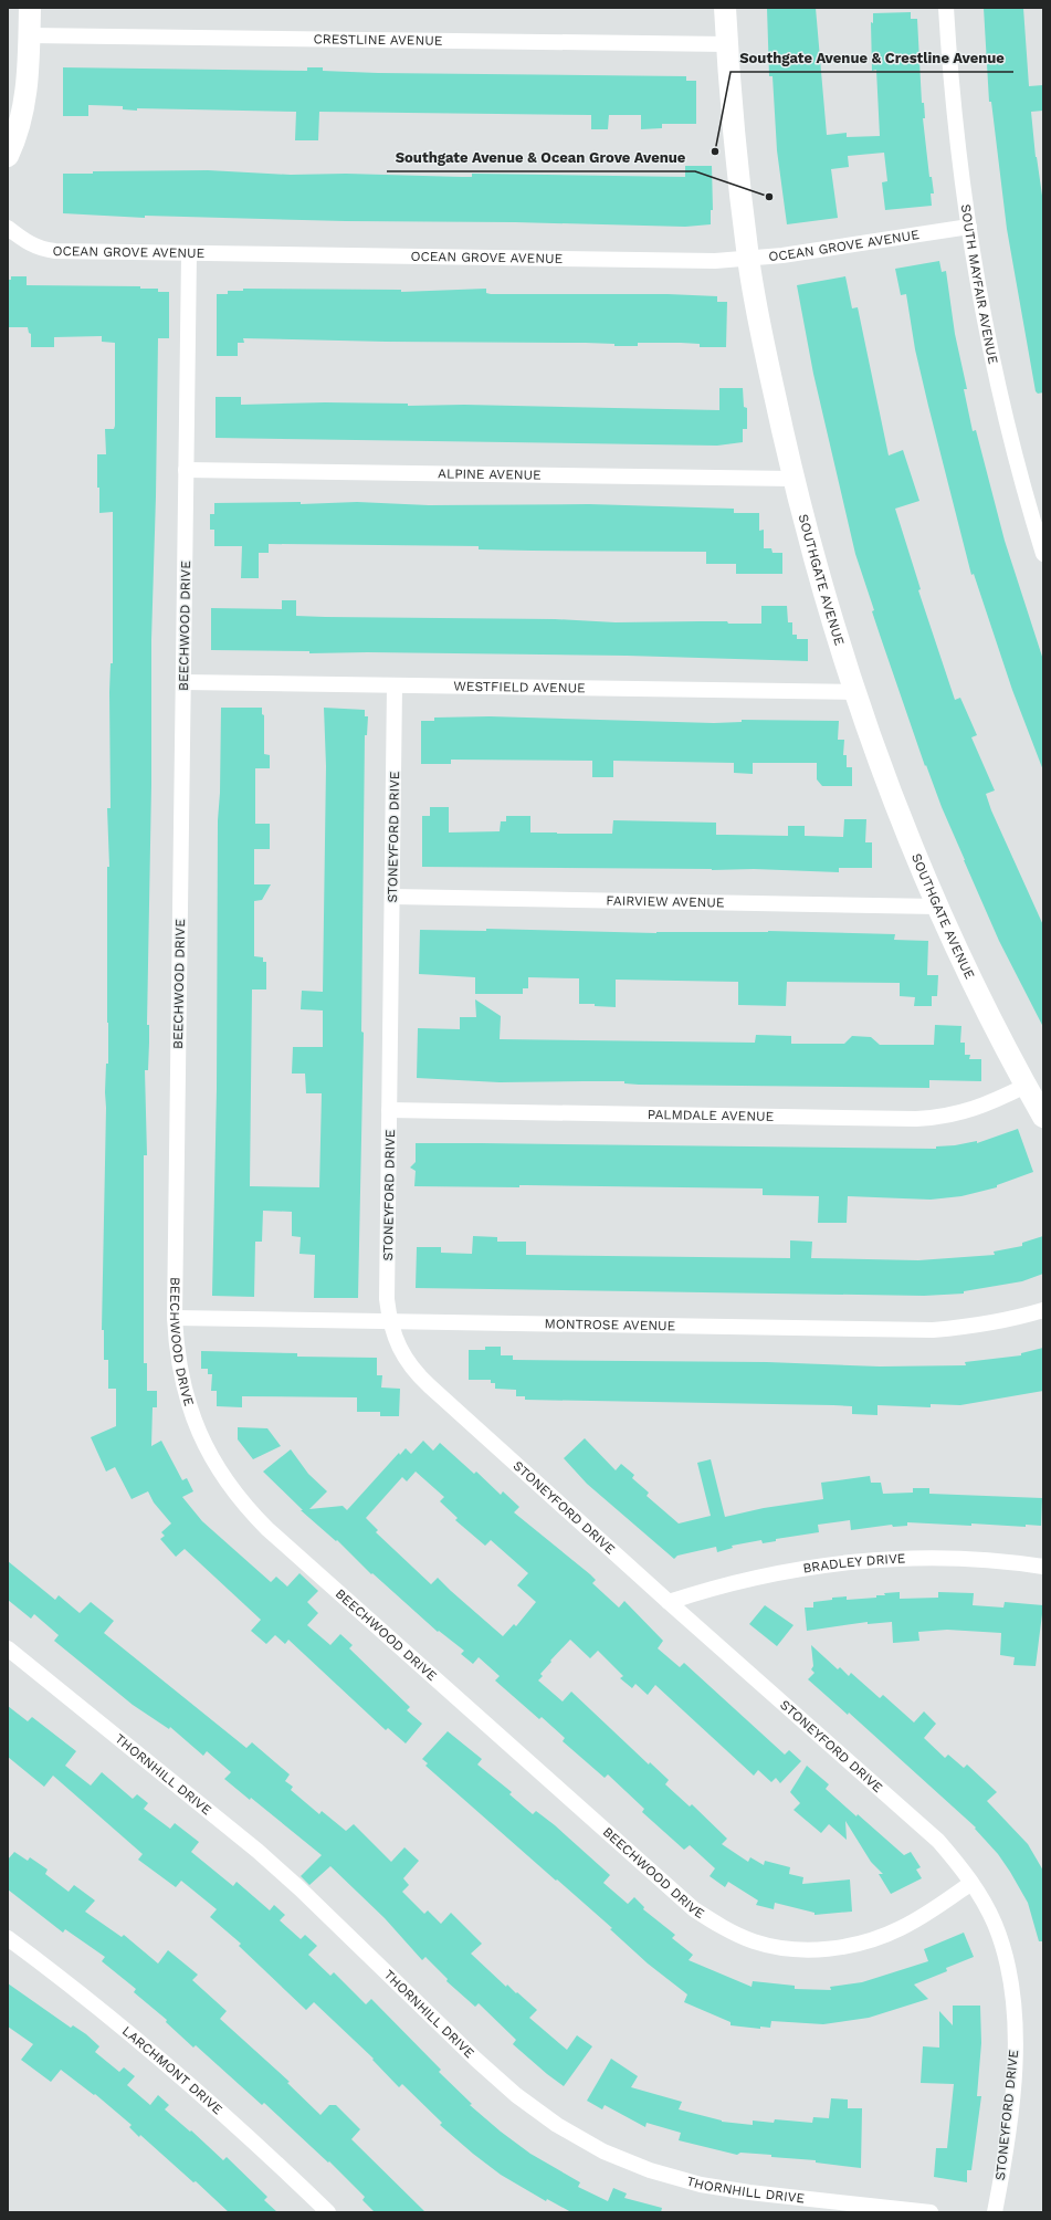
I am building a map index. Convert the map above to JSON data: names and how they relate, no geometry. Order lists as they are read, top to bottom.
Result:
{
  "streets": {
    "street": [
      "CRESTLINE AVENUE",
      "OCEAN GROVE AVENUE",
      "SOUTH MAYFAIR AVENUE",
      "ALPINE AVENUE",
      "SOUTHGATE AVENUE",
      "BEECHWOOD DRIVE",
      "WESTFIELD AVENUE",
      "STONEYFORD DRIVE",
      "FAIRVIEW AVENUE",
      "PALMDALE AVENUE",
      "MONTROSE AVENUE",
      "BRADLEY DRIVE",
      "THORNHILL DRIVE",
      "LARCHMONT DRIVE"
    ]
  },
  "crossings": [
    ["CRESTLINE AVENUE", "SOUTHGATE AVENUE"],
    ["OCEAN GROVE AVENUE", "SOUTH MAYFAIR AVENUE"],
    ["OCEAN GROVE AVENUE", "SOUTHGATE AVENUE"],
    ["OCEAN GROVE AVENUE", "BEECHWOOD DRIVE"],
    ["ALPINE AVENUE", "SOUTHGATE AVENUE"],
    ["ALPINE AVENUE", "BEECHWOOD DRIVE"],
    ["SOUTHGATE AVENUE", "WESTFIELD AVENUE"],
    ["SOUTHGATE AVENUE", "FAIRVIEW AVENUE"],
    ["SOUTHGATE AVENUE", "PALMDALE AVENUE"],
    ["BEECHWOOD DRIVE", "WESTFIELD AVENUE"],
    ["BEECHWOOD DRIVE", "STONEYFORD DRIVE"],
    ["BEECHWOOD DRIVE", "MONTROSE AVENUE"],
    ["WESTFIELD AVENUE", "STONEYFORD DRIVE"],
    ["STONEYFORD DRIVE", "FAIRVIEW AVENUE"],
    ["STONEYFORD DRIVE", "PALMDALE AVENUE"],
    ["STONEYFORD DRIVE", "MONTROSE AVENUE"],
    ["STONEYFORD DRIVE", "BRADLEY DRIVE"]
  ],
  "places": ["Southgate Avenue & Crestline Avenue", "Southgate Avenue & Ocean Grove Avenue"]
}
